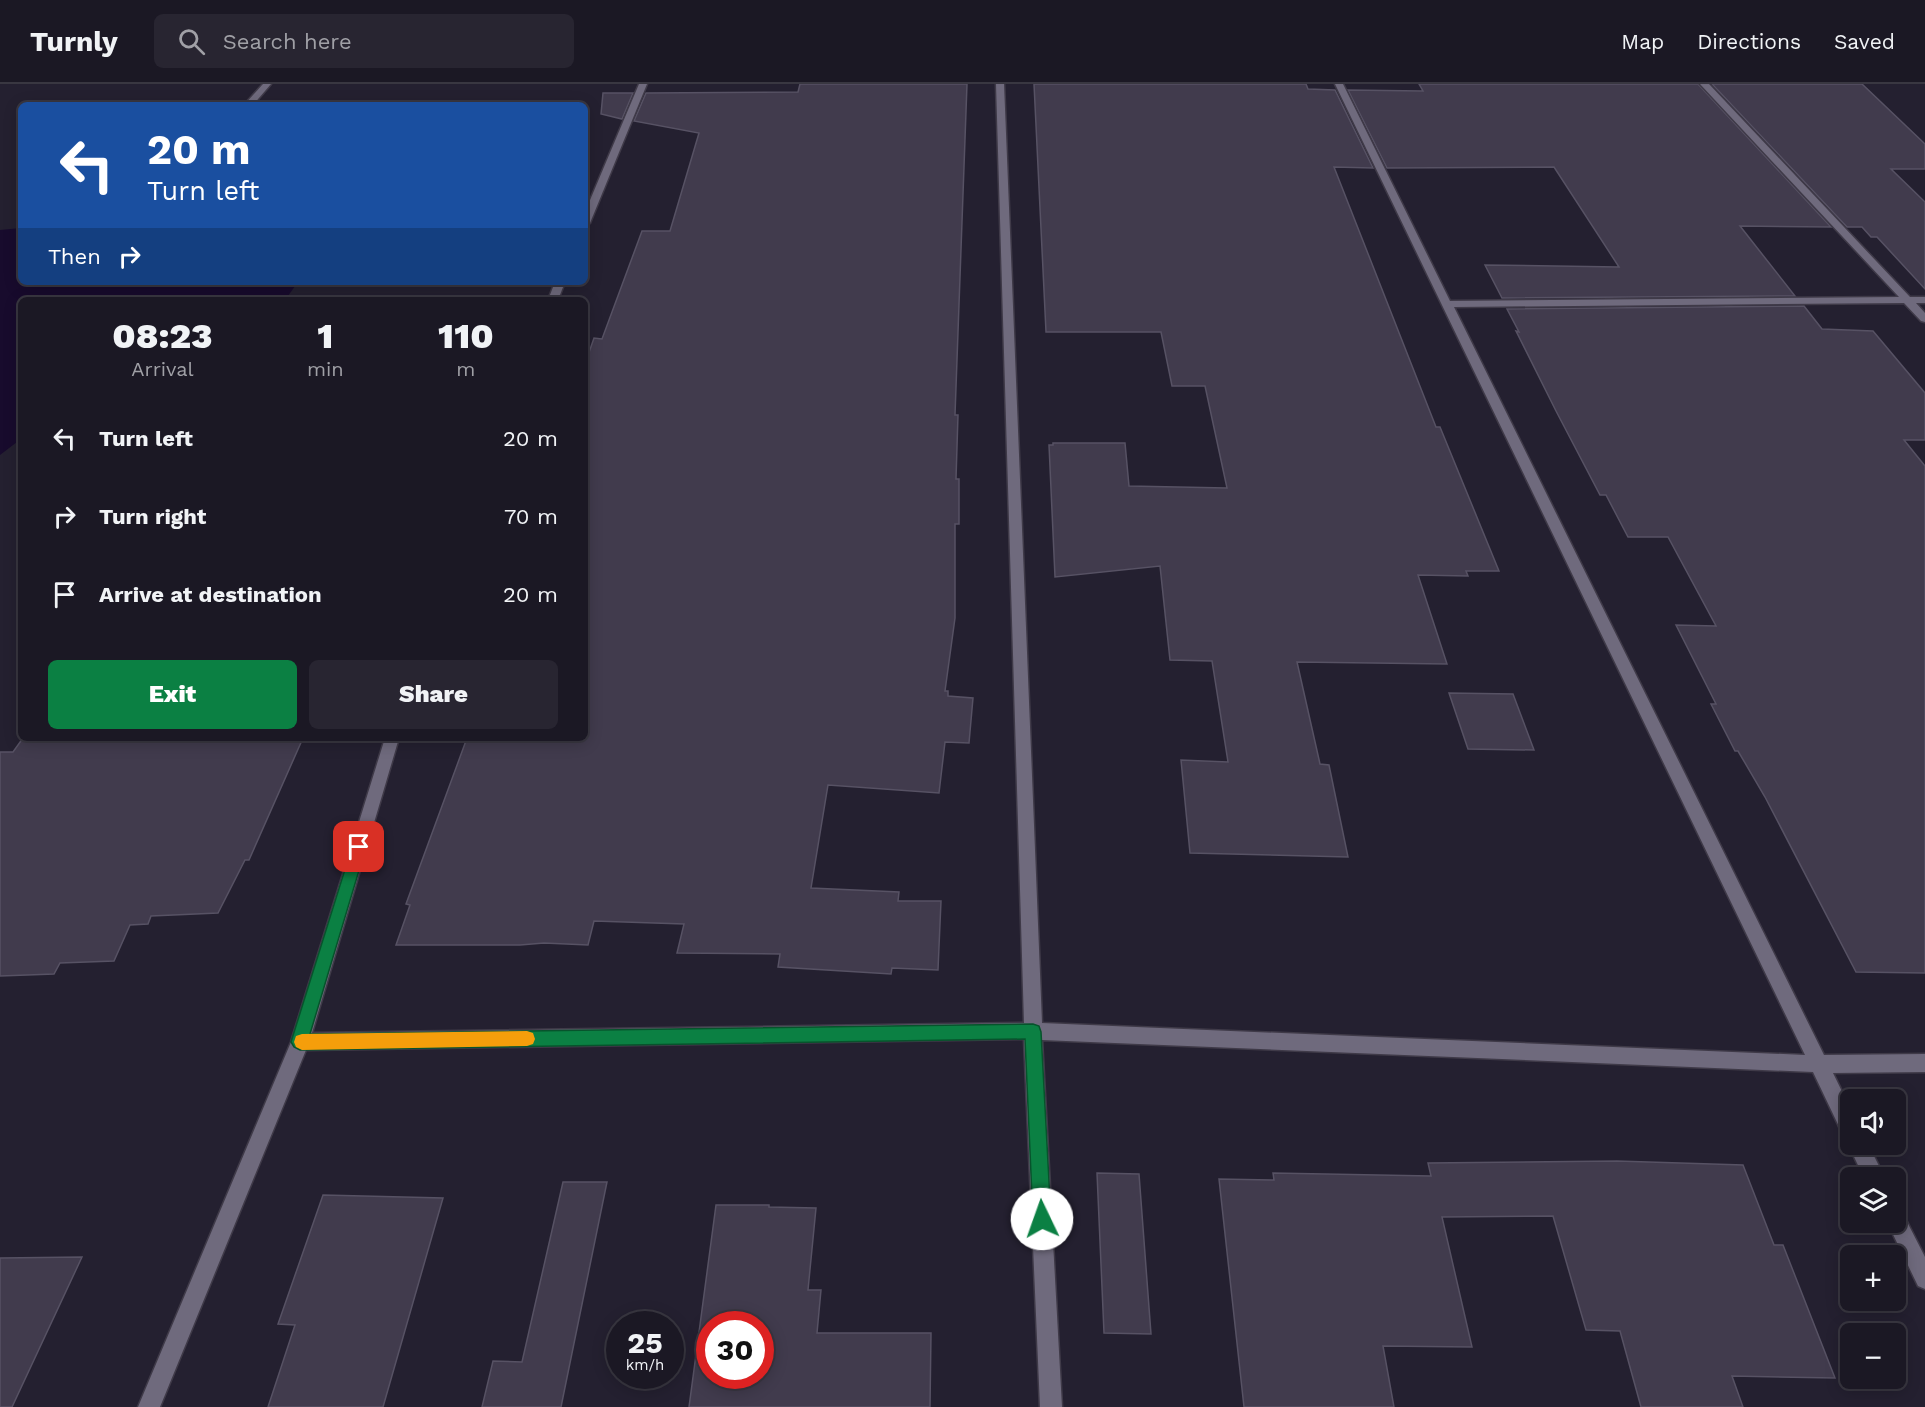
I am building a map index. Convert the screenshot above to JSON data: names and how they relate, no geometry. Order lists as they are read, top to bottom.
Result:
{
  "page": {
    "header": "Turnly",
    "search": "Search here",
    "nav": ["Map", "Directions", "Saved"],
    "turn": ["20 m", "Turn left"],
    "then": "Then",
    "eta": [
      "08:23",
      "Arrival",
      "1",
      "min",
      "110",
      "m"
    ],
    "list": [
      {
        "name": "Turn left",
        "value": "20 m"
      },
      {
        "name": "Turn right",
        "value": "70 m"
      },
      {
        "name": "Arrive at destination",
        "value": "20 m"
      }
    ],
    "buttons": ["Exit", "Share"],
    "map_buttons": ["+", "−"],
    "speed": "25 km/h",
    "limit": "30"
  }
}
